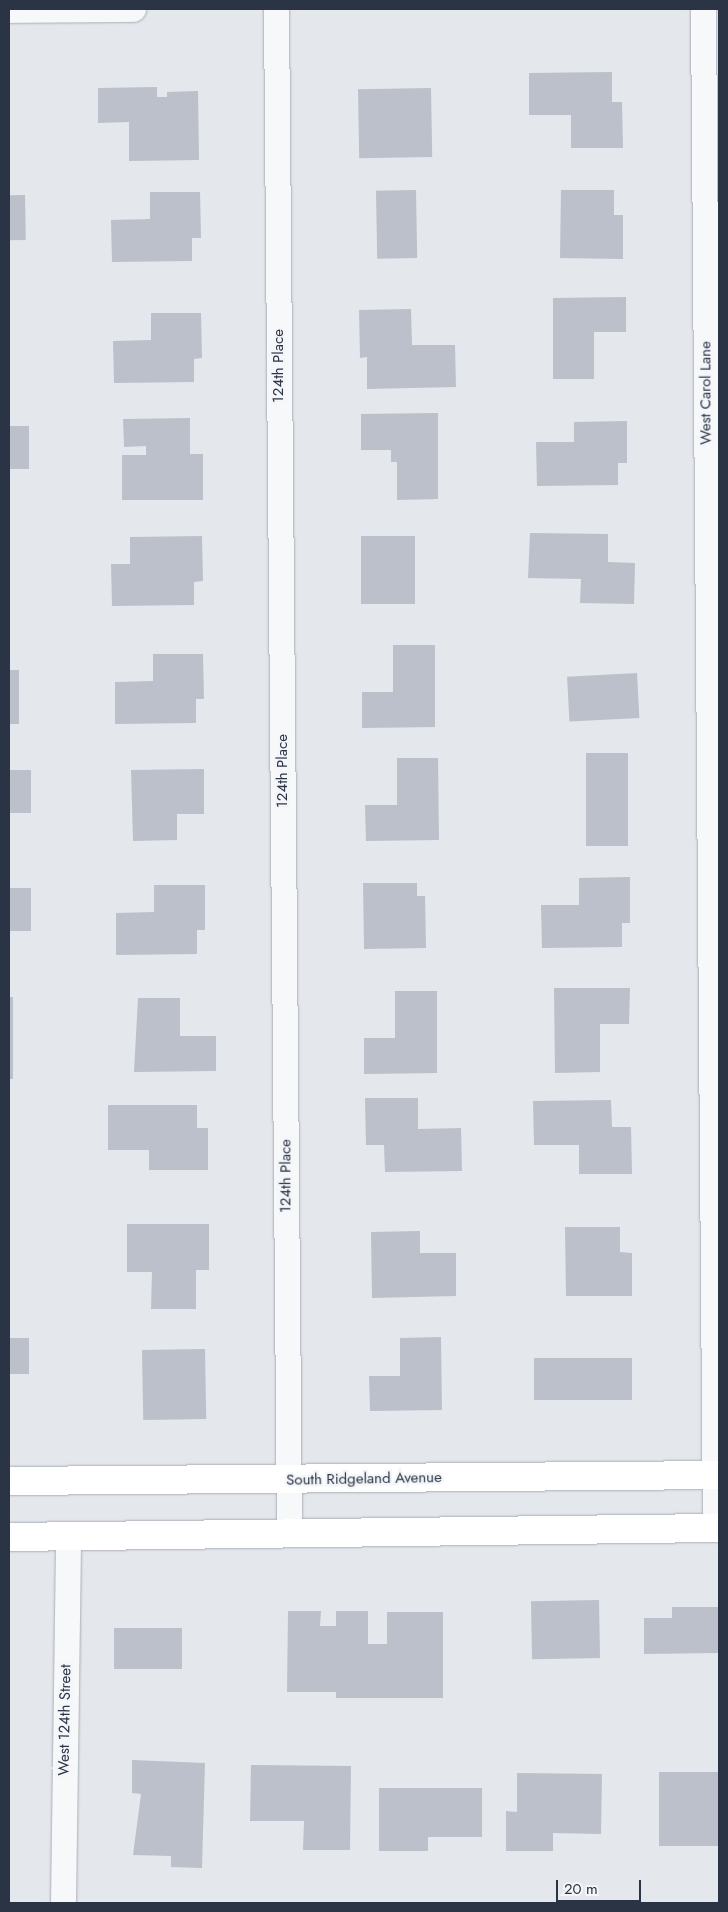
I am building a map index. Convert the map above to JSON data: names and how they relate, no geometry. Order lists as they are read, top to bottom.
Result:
{
  "streets": {
    "main road": ["South Ridgeland Avenue"],
    "street": ["124th Place", "West Carol Lane", "West 124th Street"]
  },
  "crossings": [
    ["124th Place", "South Ridgeland Avenue"],
    ["West Carol Lane", "South Ridgeland Avenue"]
  ],
  "scale_bar": "20 m"
}
